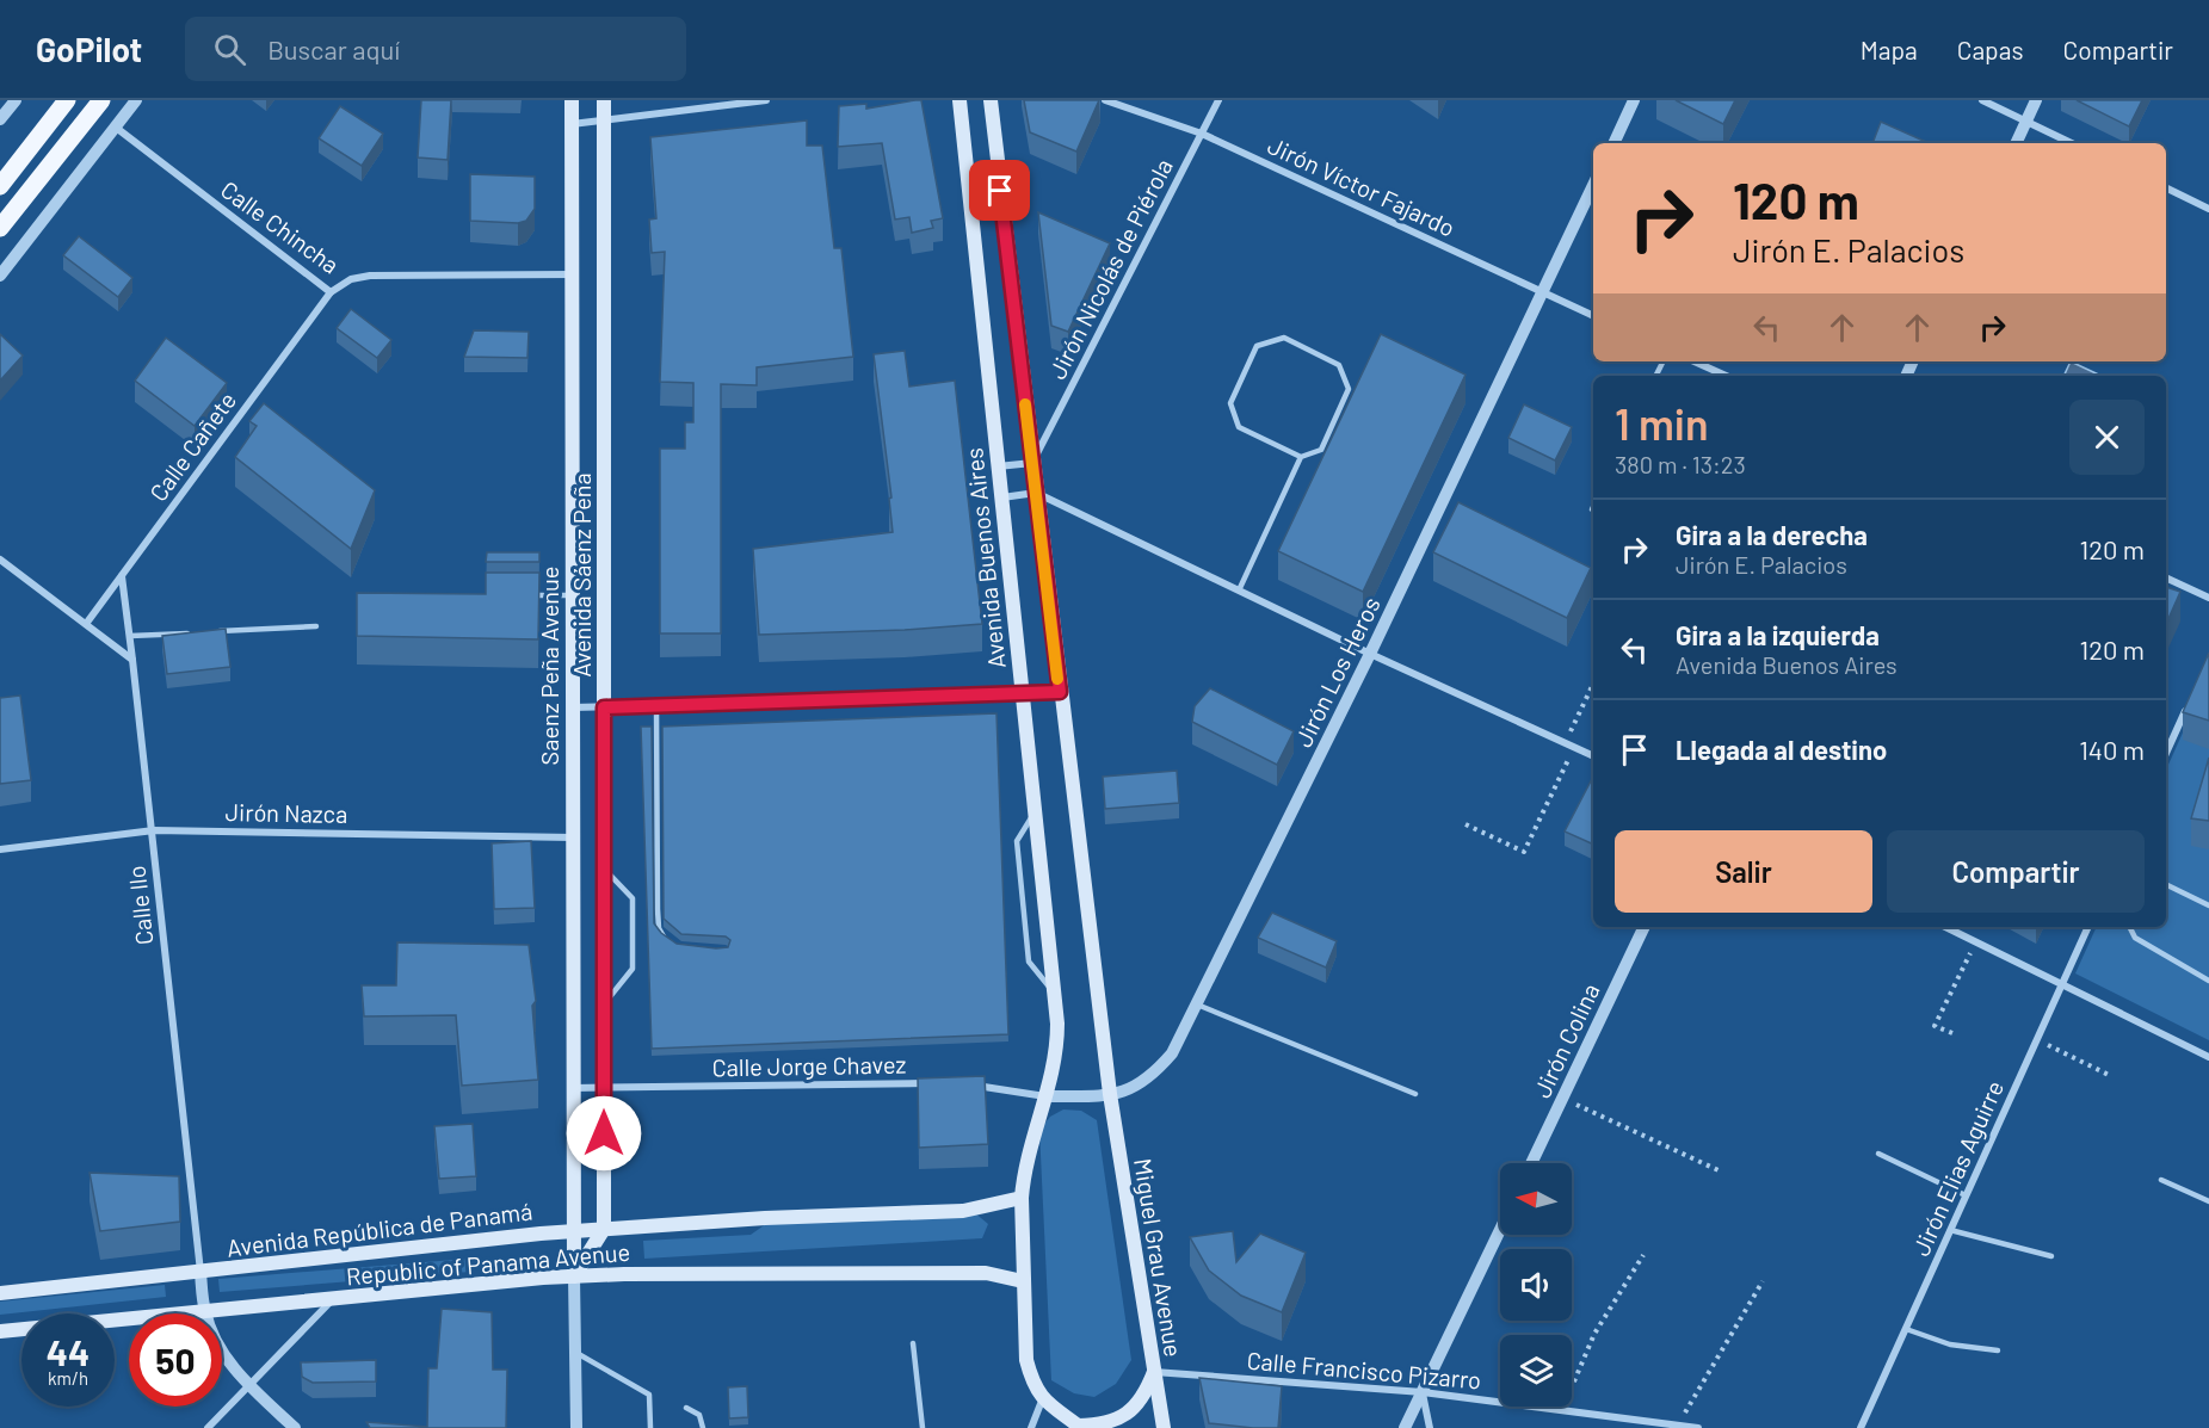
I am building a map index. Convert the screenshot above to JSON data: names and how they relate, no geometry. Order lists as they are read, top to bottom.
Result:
{
  "streets": {
    "main road": [
      "Avenida Buenos Aires",
      "Avenida Sáenz Peña",
      "Saenz Peña Avenue",
      "Avenida República de Panamá",
      "Miguel Grau Avenue",
      "Republic of Panama Avenue"
    ],
    "street": [
      "Jirón Víctor Fajardo",
      "Calle Chincha",
      "Jirón Nicolás de Piérola",
      "Calle Cañete",
      "Jirón Los Heros",
      "Jirón Nazca",
      "Calle Ilo",
      "Jirón Colina",
      "Calle Jorge Chavez",
      "Jirón Elias Aguirre",
      "Calle Francisco Pizarro"
    ]
  },
  "crossings": [
    ["Jirón Víctor Fajardo", "Jirón Nicolás de Piérola"],
    ["Jirón Víctor Fajardo", "Jirón Los Heros"],
    ["Calle Chincha", "Calle Cañete"],
    ["Calle Chincha", "Saenz Peña Avenue"],
    ["Calle Cañete", "Calle Ilo"],
    ["Avenida Buenos Aires", "Jirón Los Heros"],
    ["Avenida Buenos Aires", "Avenida República de Panamá"],
    ["Avenida Buenos Aires", "Republic of Panama Avenue"],
    ["Avenida Sáenz Peña", "Calle Jorge Chavez"],
    ["Avenida Sáenz Peña", "Avenida República de Panamá"],
    ["Saenz Peña Avenue", "Jirón Nazca"],
    ["Saenz Peña Avenue", "Calle Jorge Chavez"],
    ["Saenz Peña Avenue", "Avenida República de Panamá"],
    ["Jirón Los Heros", "Miguel Grau Avenue"],
    ["Jirón Nazca", "Calle Ilo"],
    ["Calle Ilo", "Avenida República de Panamá"],
    ["Calle Ilo", "Republic of Panama Avenue"],
    ["Miguel Grau Avenue", "Calle Francisco Pizarro"]
  ],
  "north": "left",
  "page": {
    "header": "GoPilot",
    "search": "Buscar aquí",
    "nav": ["Mapa", "Capas", "Compartir"],
    "turn": ["120 m", "Jirón E. Palacios"],
    "heading": ["1 min", "380 m · 13:23"],
    "list": [
      {
        "name": "Gira a la derecha",
        "note": "Jirón E. Palacios",
        "value": "120 m"
      },
      {
        "name": "Gira a la izquierda",
        "note": "Avenida Buenos Aires",
        "value": "120 m"
      },
      {
        "name": "Llegada al destino",
        "value": "140 m"
      }
    ],
    "buttons": ["Salir", "Compartir"],
    "speed": "44 km/h",
    "limit": "50"
  }
}
